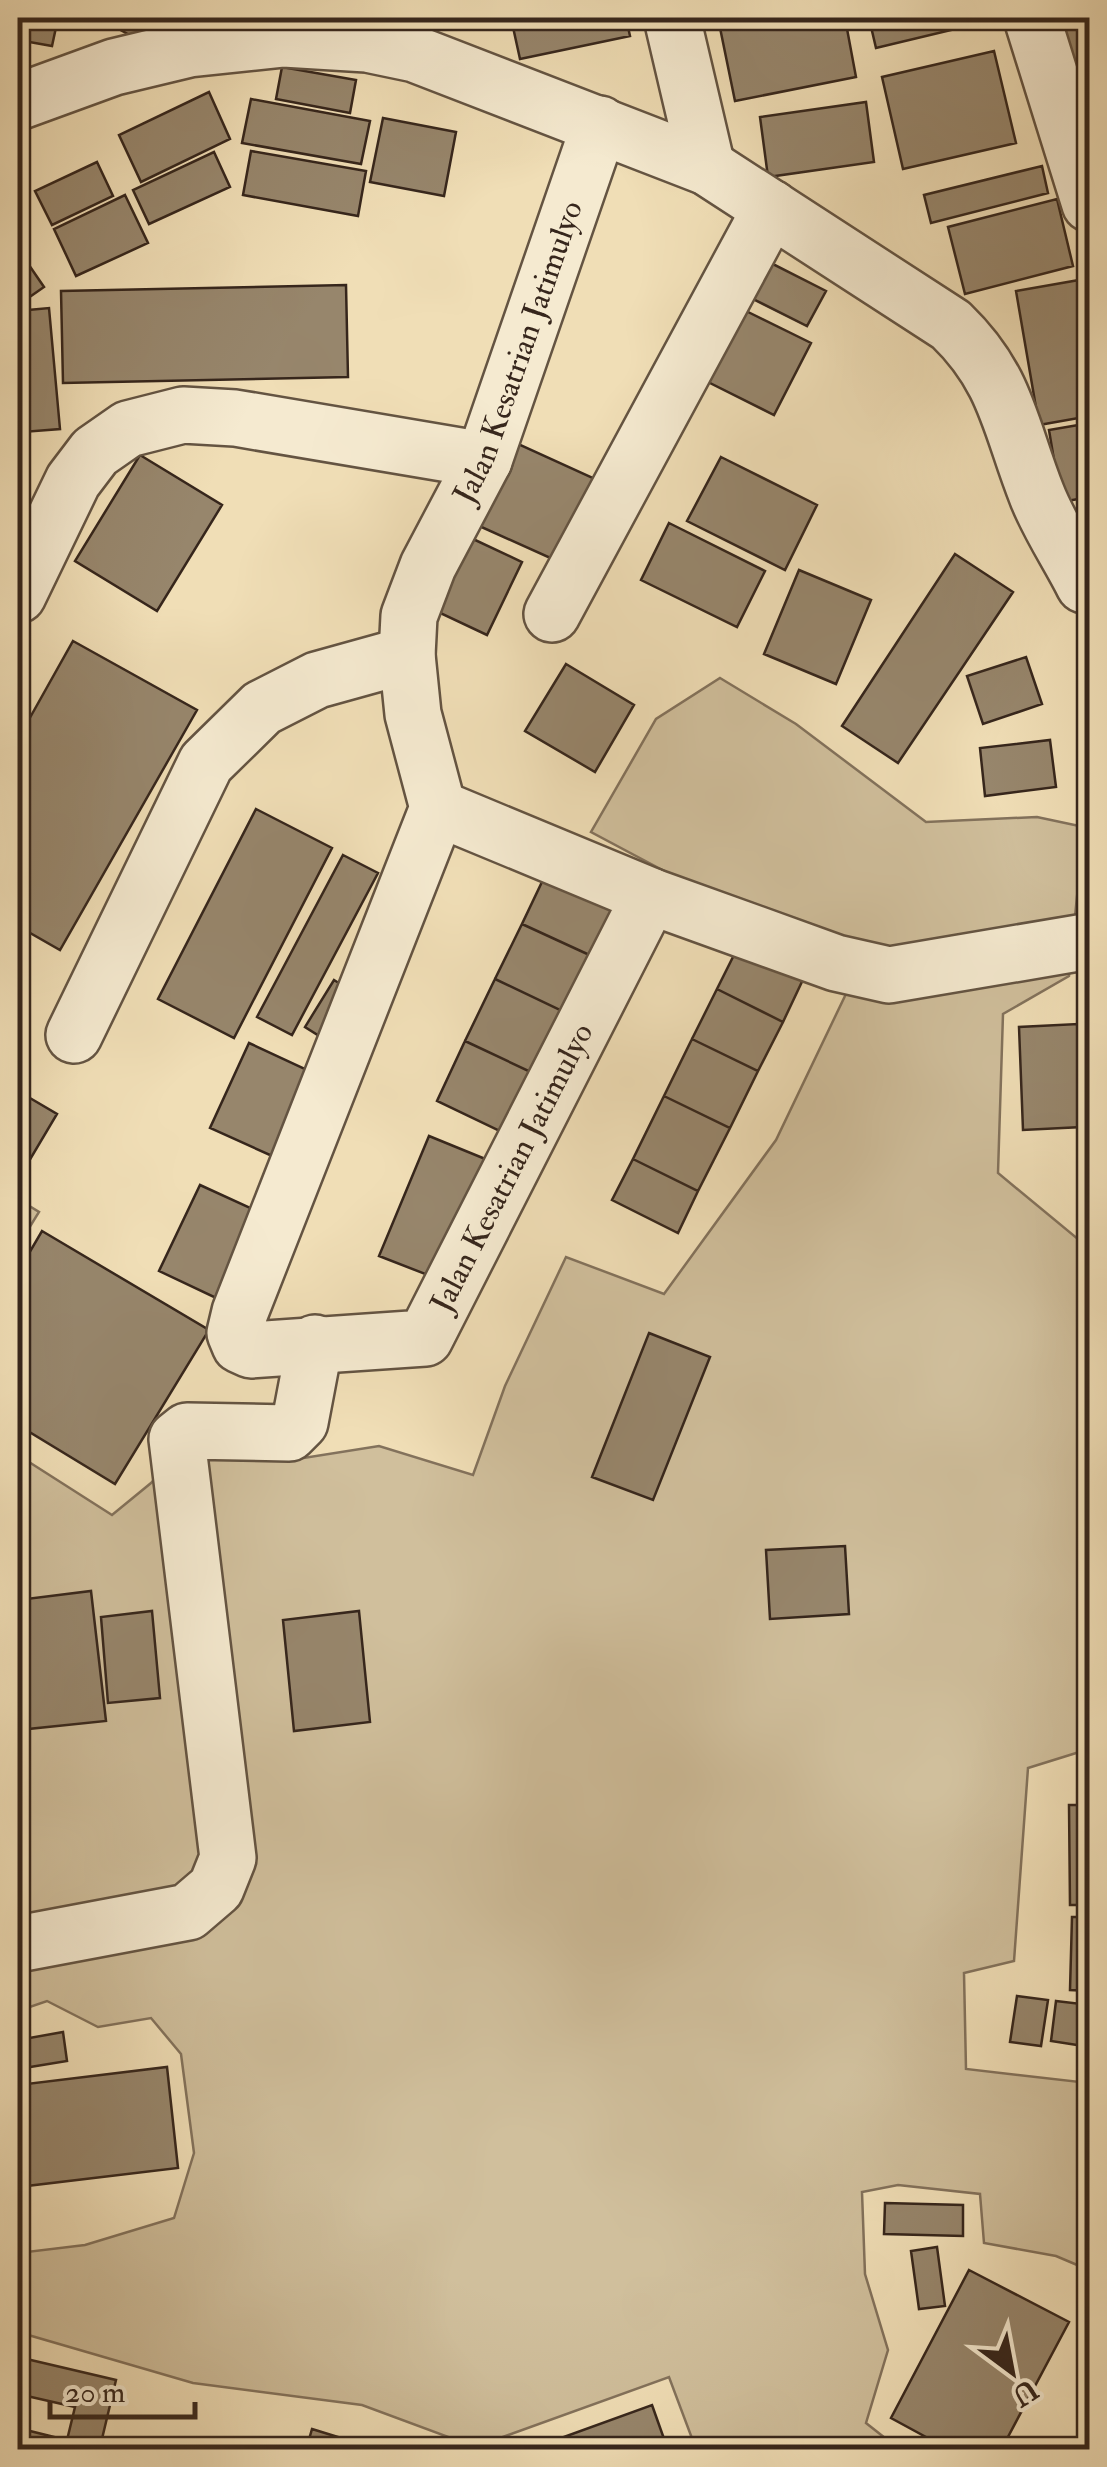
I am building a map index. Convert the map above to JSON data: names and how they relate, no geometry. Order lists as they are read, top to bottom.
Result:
{
  "streets": {
    "street": ["Jalan Kesatrian Jatimulyo"]
  },
  "scale_bar": "20 m",
  "north": "bottom right"
}
